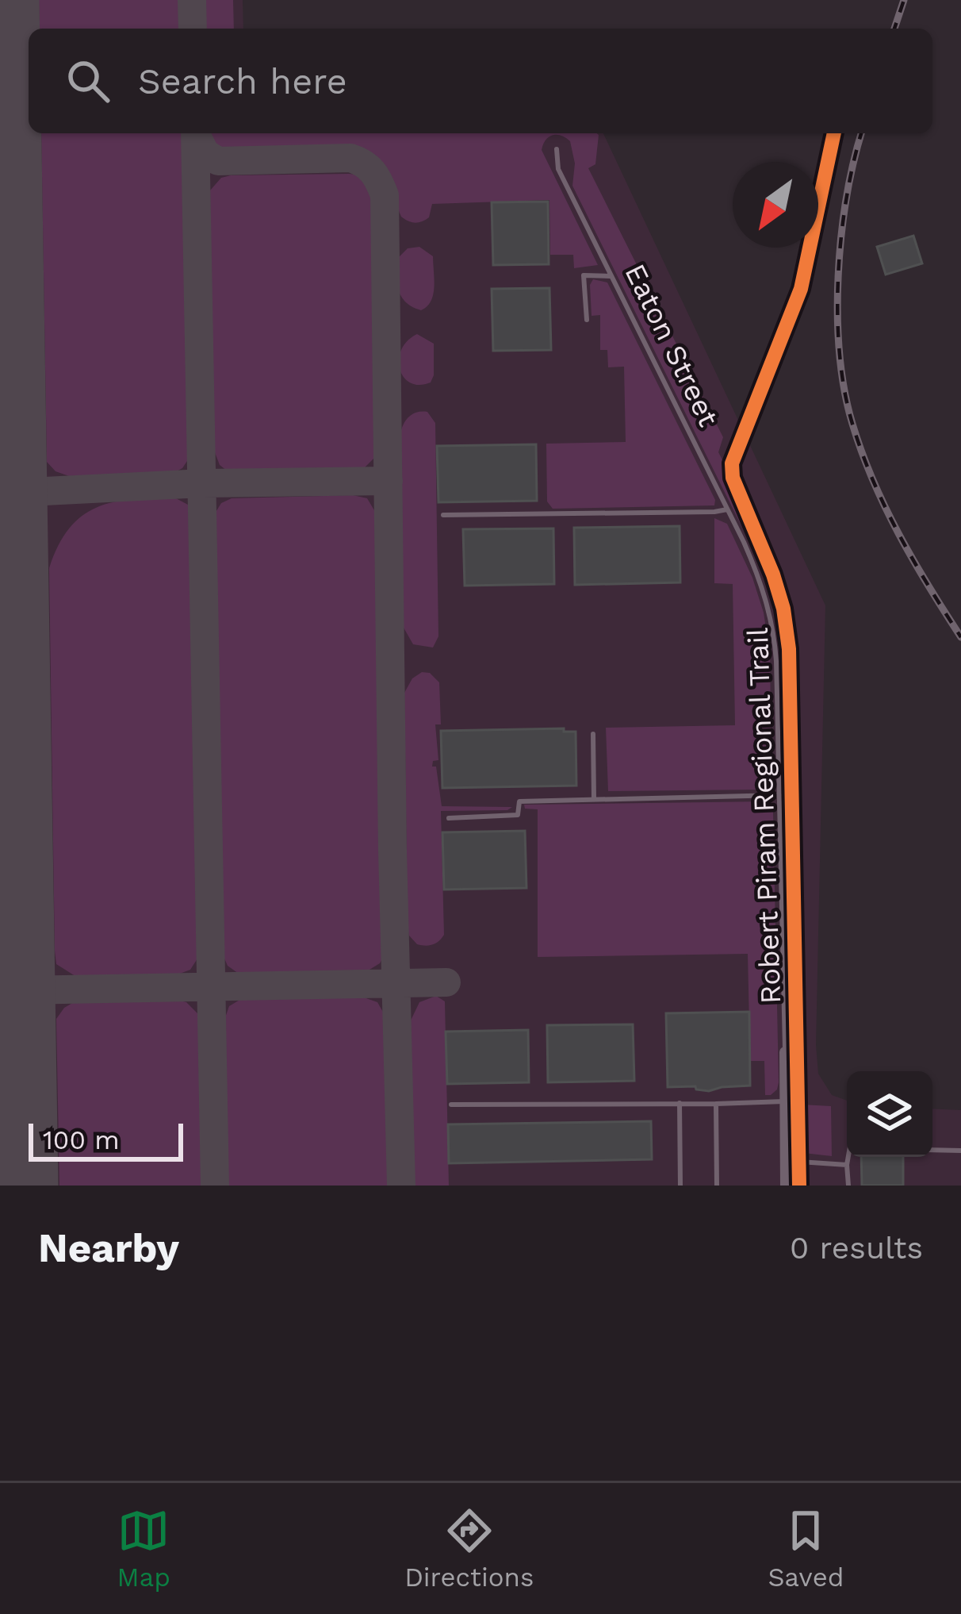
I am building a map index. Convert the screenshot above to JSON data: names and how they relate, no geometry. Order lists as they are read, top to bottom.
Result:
{
  "streets": {
    "street": ["Eaton Street"],
    "cycle path": ["Robert Piram Regional Trail"]
  },
  "scale_bar": "100 m",
  "north": "bottom left",
  "page": {
    "search": "Search here",
    "scale": "100 m",
    "heading": ["Nearby", "0 results"],
    "nav": ["Map", "Directions", "Saved"]
  }
}
